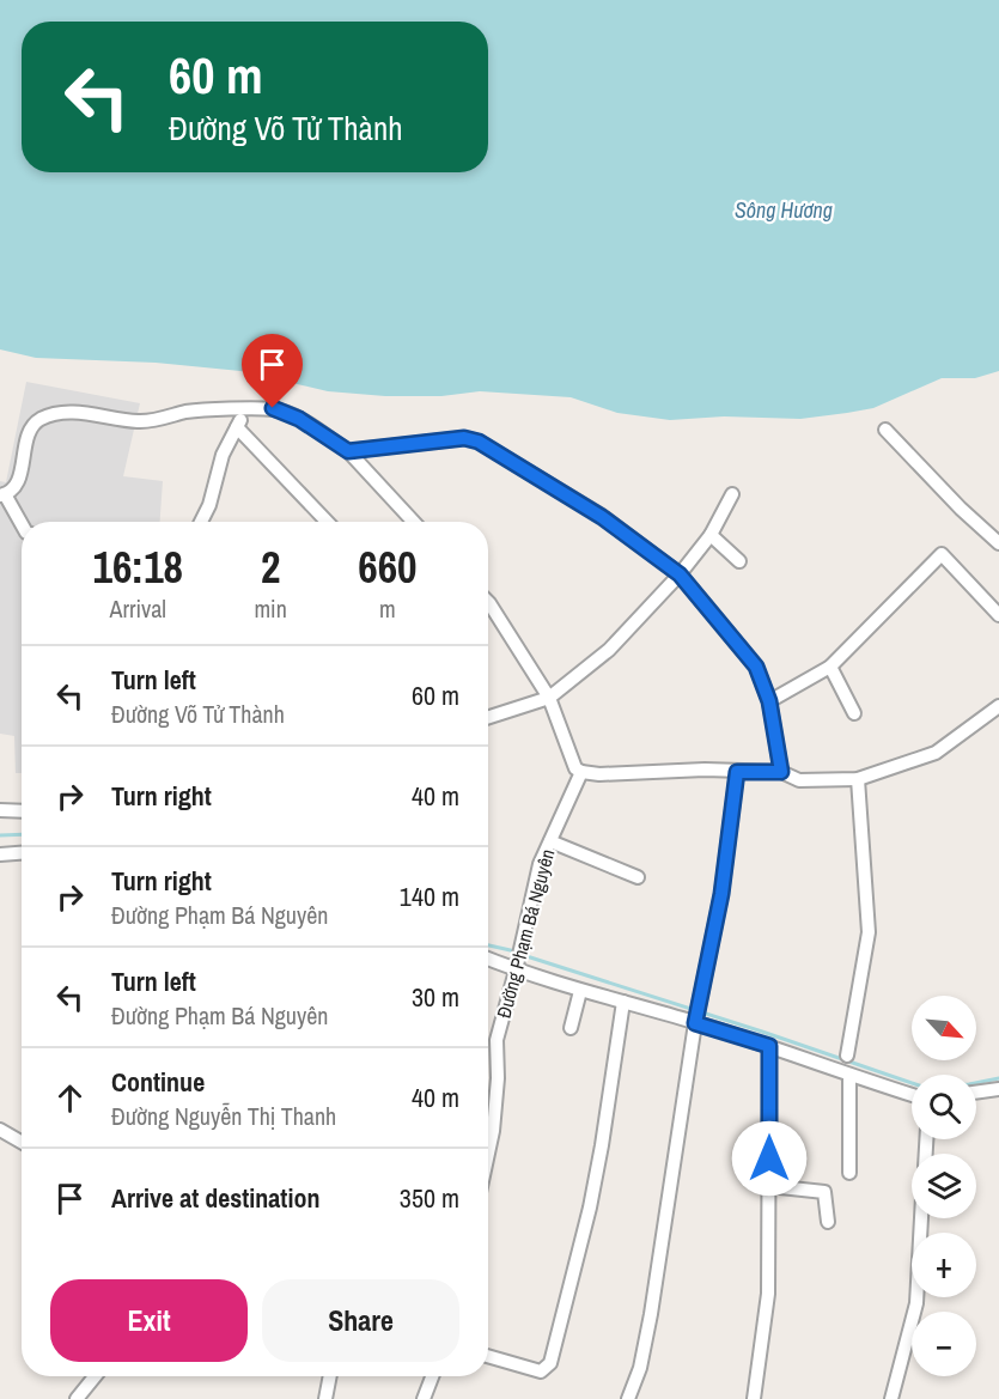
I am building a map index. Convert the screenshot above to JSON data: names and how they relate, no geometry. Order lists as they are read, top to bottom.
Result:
{
  "streets": {
    "street": ["Đường Phạm Bá Nguyên"]
  },
  "water": ["Sông Hương"],
  "north": "bottom right",
  "page": {
    "turn": ["60 m", "Đường Võ Tử Thành"],
    "eta": [
      "16:18",
      "Arrival",
      "2",
      "min",
      "660",
      "m"
    ],
    "list": [
      {
        "name": "Turn left",
        "note": "Đường Võ Tử Thành",
        "value": "60 m"
      },
      {
        "name": "Turn right",
        "value": "40 m"
      },
      {
        "name": "Turn right",
        "note": "Đường Phạm Bá Nguyên",
        "value": "140 m"
      },
      {
        "name": "Turn left",
        "note": "Đường Phạm Bá Nguyên",
        "value": "30 m"
      },
      {
        "name": "Continue",
        "note": "Đường Nguyễn Thị Thanh",
        "value": "40 m"
      },
      {
        "name": "Arrive at destination",
        "value": "350 m"
      }
    ],
    "map_buttons": ["+", "−"],
    "buttons": ["Exit", "Share"]
  }
}
